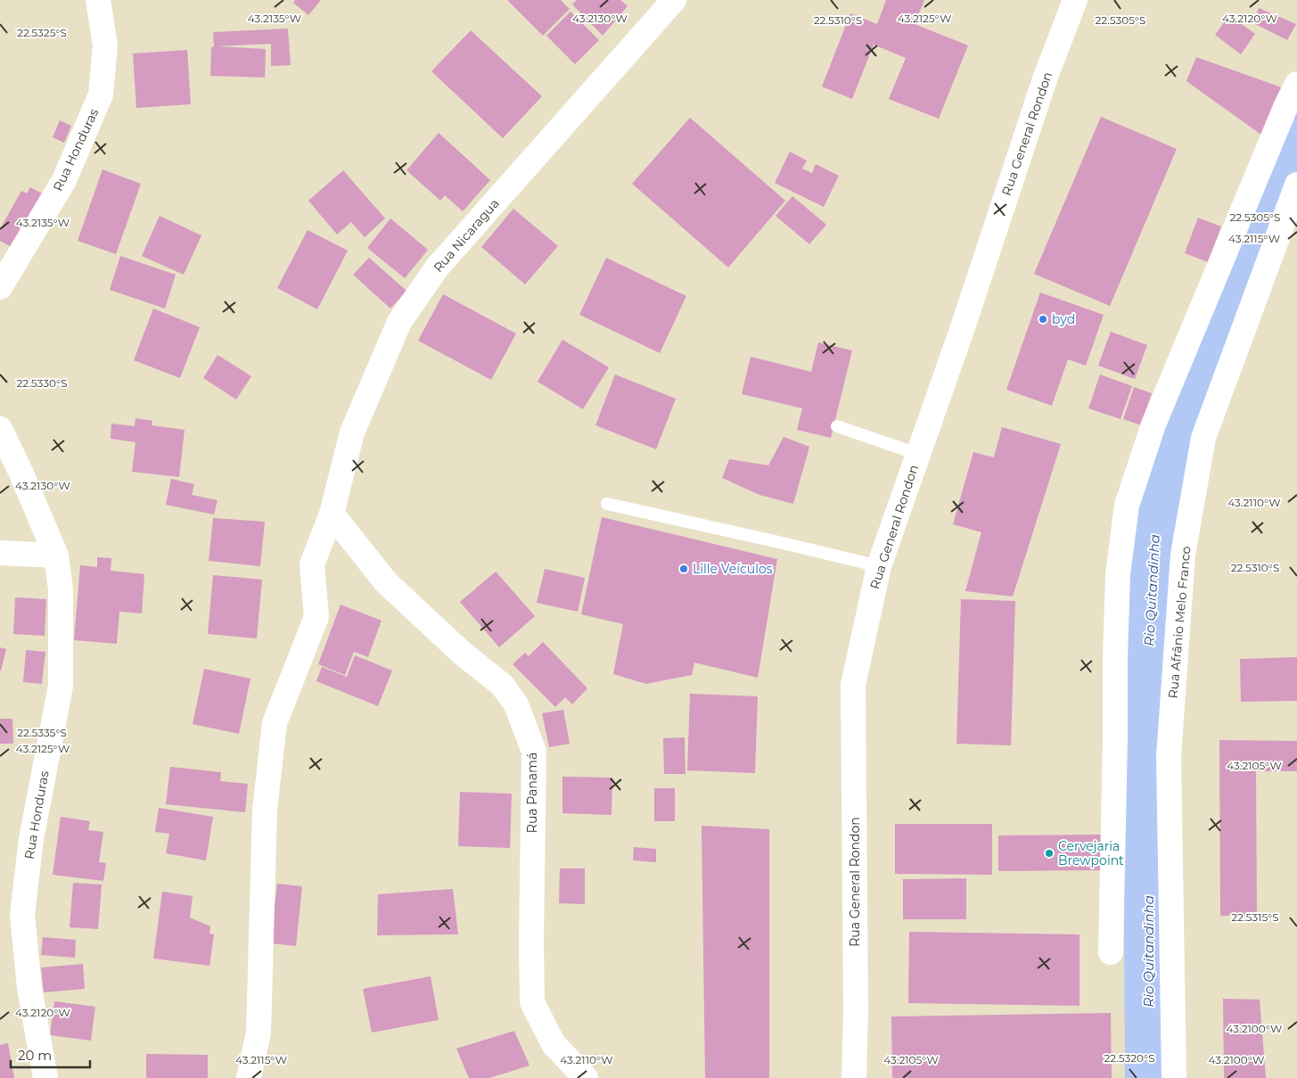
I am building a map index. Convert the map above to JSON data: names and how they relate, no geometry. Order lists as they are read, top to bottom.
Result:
{
  "streets": {
    "street": [
      "Rua General Rondon",
      "Rua Honduras",
      "Rua Nicaragua",
      "Rua Afrânio Melo Franco",
      "Rua Panamá"
    ]
  },
  "crossings": [
    ["Rua Nicaragua", "Rua Panamá"]
  ],
  "water": ["Rio Quitandinha"],
  "places": ["byd", "Lille Veículos", "Cervejaria Brewpoint"],
  "scale_bar": "20 m",
  "coordinates": [
    "43.2135°W",
    "43.2130°W",
    "43.2125°W",
    "43.2120°W",
    "22.5310°S",
    "22.5305°S",
    "22.5325°S",
    "43.2115°W",
    "22.5330°S",
    "43.2110°W",
    "22.5335°S",
    "43.2105°W",
    "22.5315°S",
    "43.2100°W",
    "22.5320°S"
  ]
}
